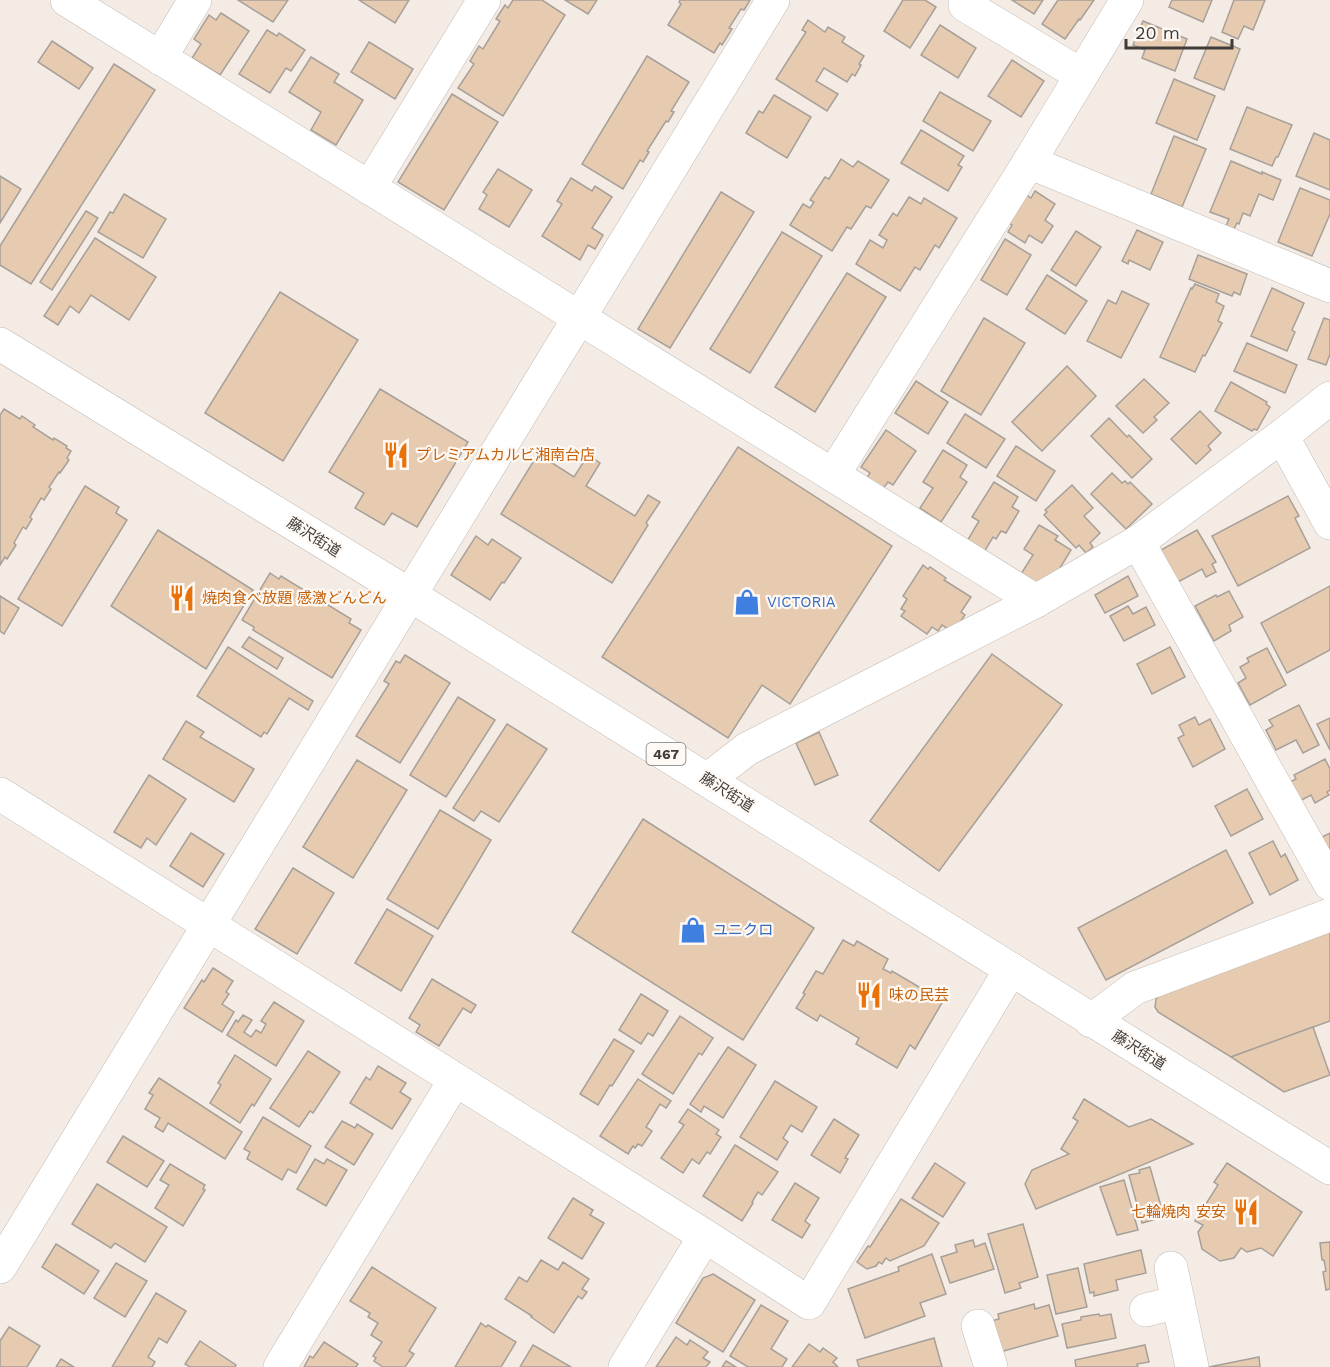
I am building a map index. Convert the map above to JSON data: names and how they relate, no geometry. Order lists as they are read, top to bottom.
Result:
{
  "streets": {
    "main road": ["藤沢街道", "467"]
  },
  "places": {
    "restaurant": [
      "プレミアムカルビ湘南台店",
      "焼肉食べ放題 感激どんどん",
      "味の民芸",
      "七輪焼肉 安安"
    ],
    "shop": ["VICTORIA", "ユニクロ"]
  },
  "scale_bar": "20 m"
}
